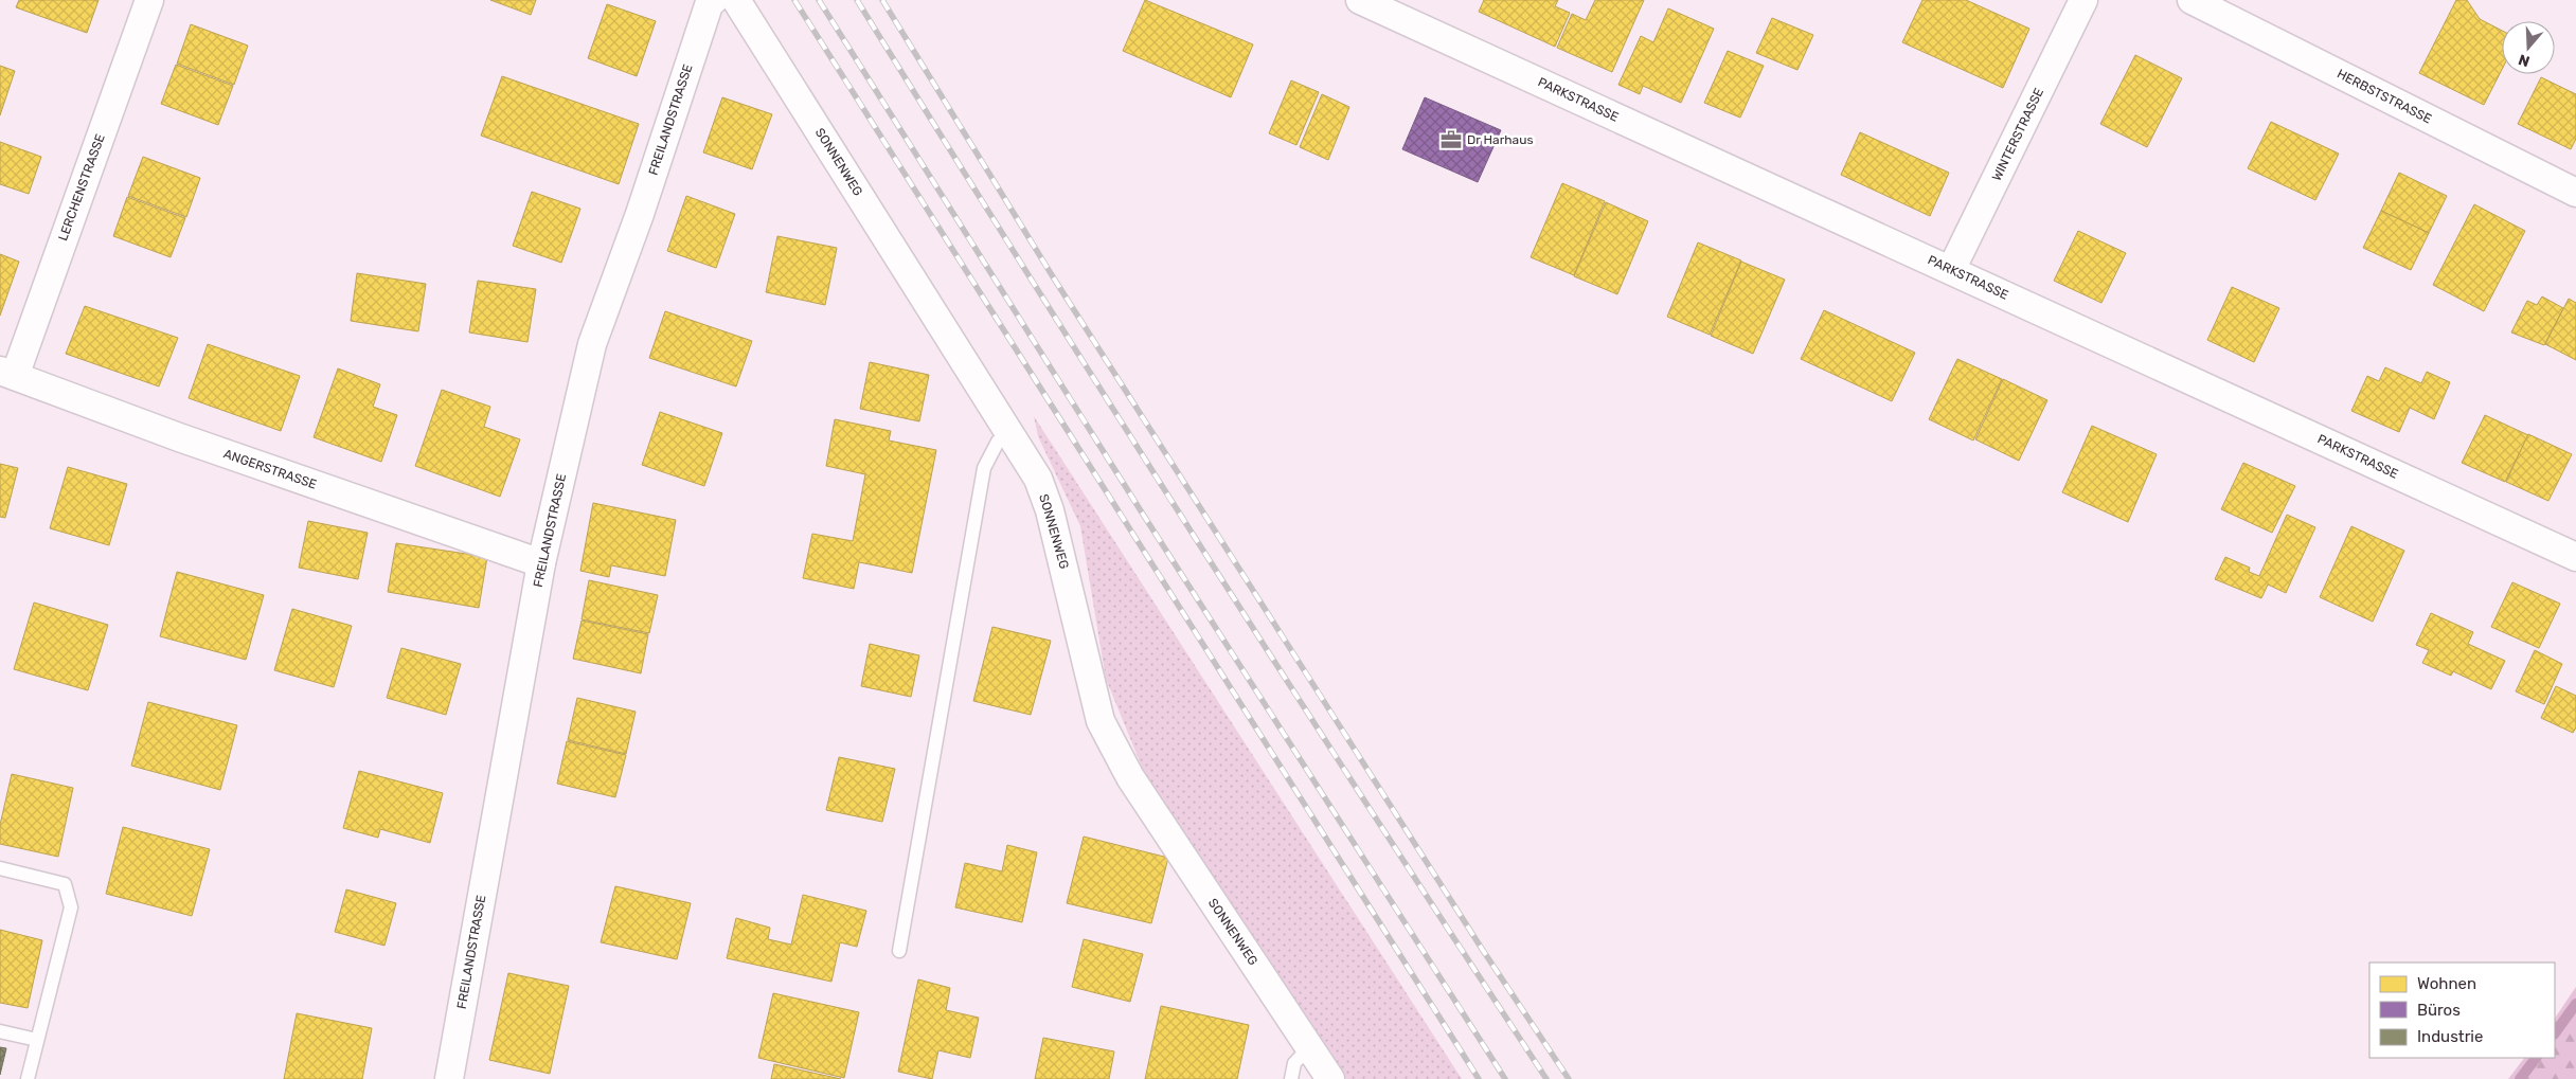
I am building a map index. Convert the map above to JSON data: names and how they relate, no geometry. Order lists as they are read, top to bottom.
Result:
{
  "streets": {
    "street": [
      "HERBSTSTRASSE",
      "PARKSTRASSE",
      "FREILANDSTRASSE",
      "WINTERSTRASSE",
      "SONNENWEG",
      "LERCHENSTRASSE",
      "ANGERSTRASSE"
    ]
  },
  "crossings": [
    ["PARKSTRASSE", "WINTERSTRASSE"],
    ["FREILANDSTRASSE", "ANGERSTRASSE"],
    ["LERCHENSTRASSE", "ANGERSTRASSE"]
  ],
  "places": {
    "office": ["Dr Harhaus"]
  },
  "legend": ["Wohnen", "Büros", "Industrie"],
  "north": "bottom"
}
